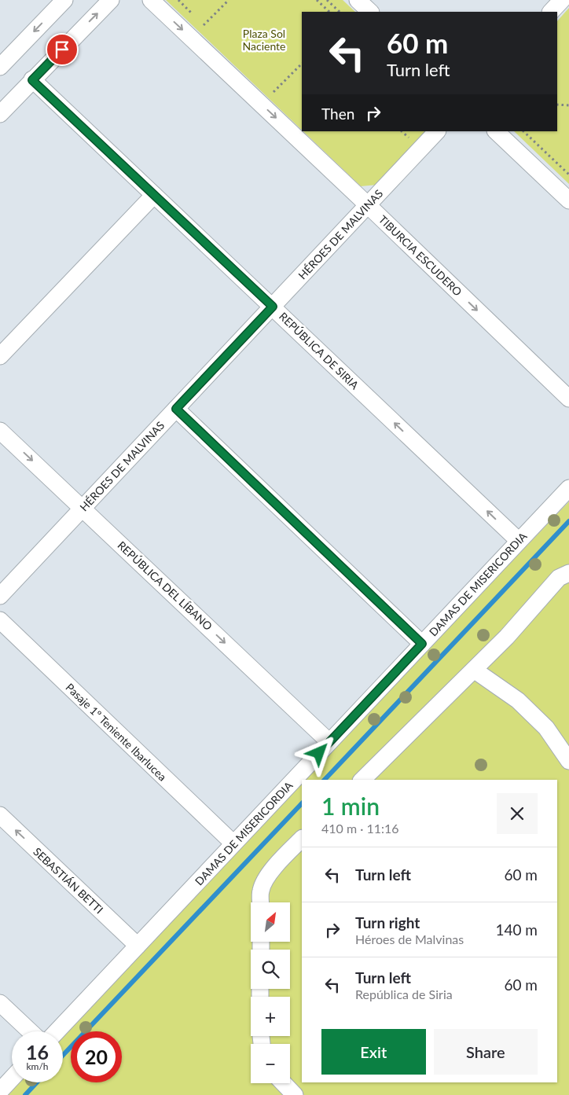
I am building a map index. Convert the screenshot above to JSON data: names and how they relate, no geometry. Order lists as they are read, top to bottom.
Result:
{
  "streets": {
    "street": [
      "HÉROES DE MALVINAS",
      "TIBURCIA ESCUDERO",
      "REPÚBLICA DE SIRIA",
      "DAMAS DE MISERICORDIA",
      "REPÚBLICA DEL LÍBANO",
      "Pasaje 1º Teniente Ibarlucea",
      "SEBASTIÁN BETTI"
    ]
  },
  "crossings": [
    ["HÉROES DE MALVINAS", "TIBURCIA ESCUDERO"],
    ["HÉROES DE MALVINAS", "REPÚBLICA DE SIRIA"],
    ["HÉROES DE MALVINAS", "REPÚBLICA DEL LÍBANO"],
    ["REPÚBLICA DE SIRIA", "DAMAS DE MISERICORDIA"],
    ["DAMAS DE MISERICORDIA", "REPÚBLICA DEL LÍBANO"],
    ["DAMAS DE MISERICORDIA", "Pasaje 1º Teniente Ibarlucea"],
    ["DAMAS DE MISERICORDIA", "SEBASTIÁN BETTI"]
  ],
  "one_way": ["TIBURCIA ESCUDERO", "SEBASTIÁN BETTI"],
  "parks": ["Plaza Sol Naciente"],
  "north": "top right",
  "page": {
    "turn": ["60 m", "Turn left"],
    "then": "Then",
    "heading": ["1 min", "410 m · 11:16"],
    "list": [
      {
        "name": "Turn left",
        "value": "60 m"
      },
      {
        "name": "Turn right",
        "note": "Héroes de Malvinas",
        "value": "140 m"
      },
      {
        "name": "Turn left",
        "note": "República de Siria",
        "value": "60 m"
      }
    ],
    "map_buttons": ["+", "−"],
    "buttons": ["Exit", "Share"],
    "speed": "16 km/h",
    "limit": "20"
  }
}
